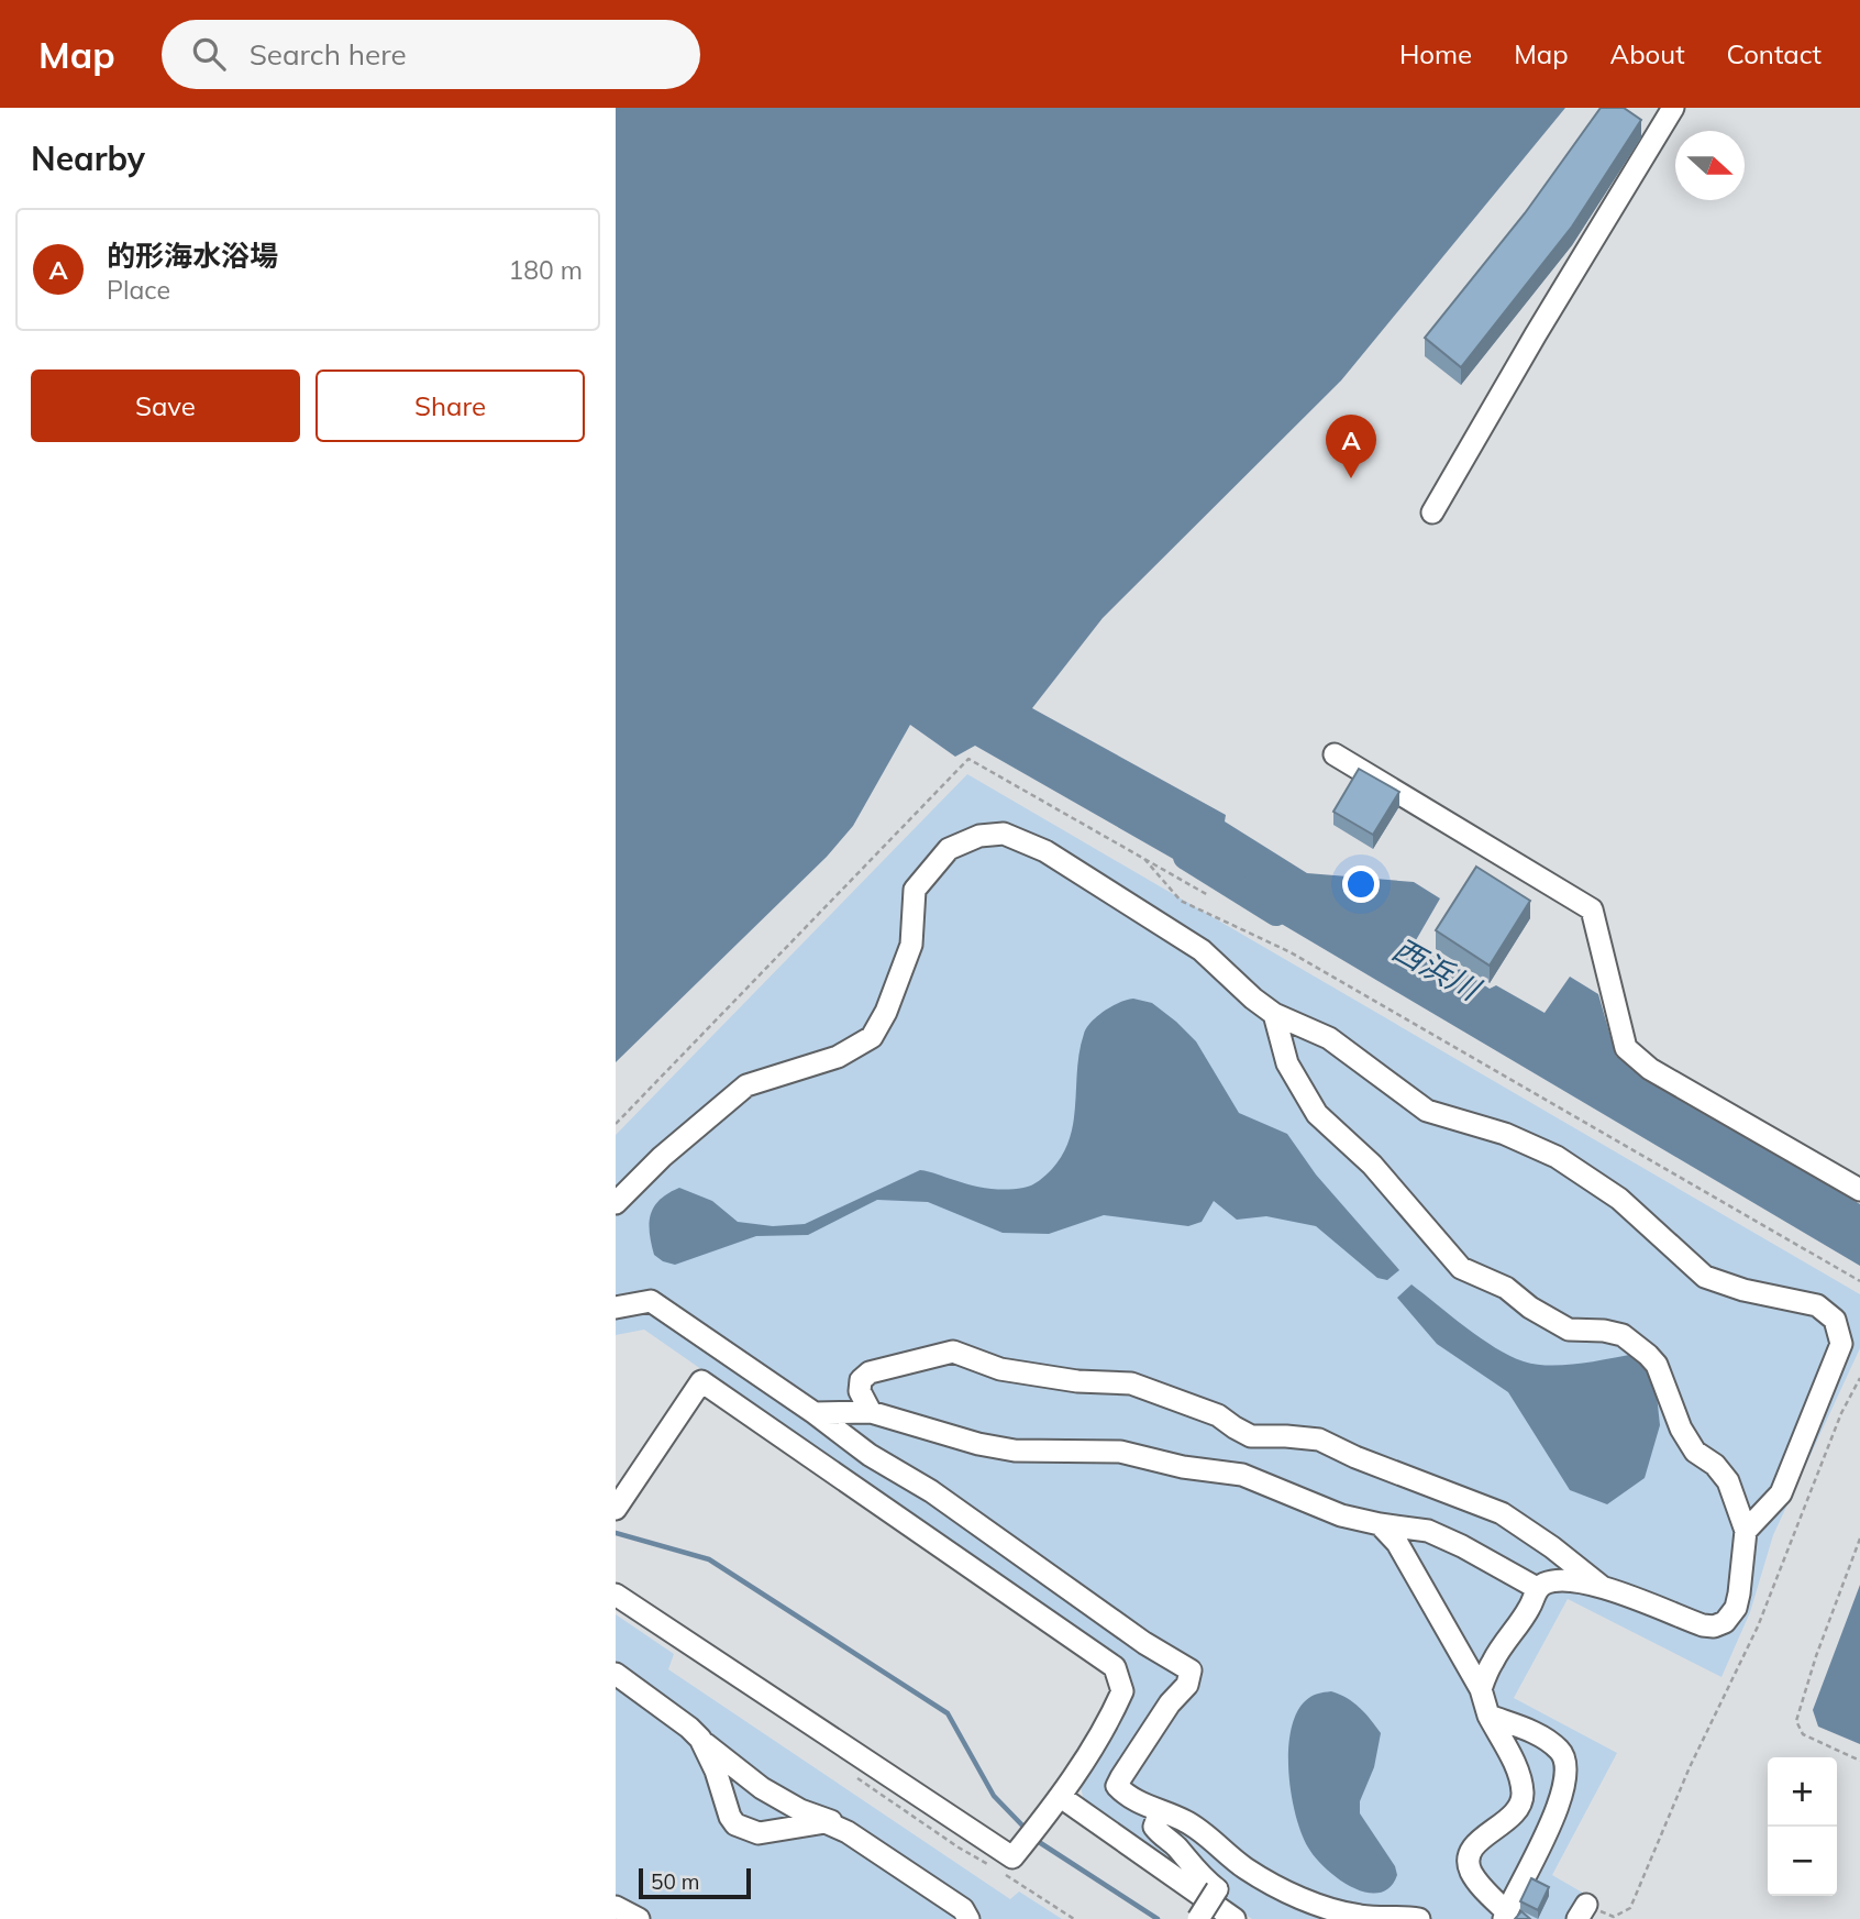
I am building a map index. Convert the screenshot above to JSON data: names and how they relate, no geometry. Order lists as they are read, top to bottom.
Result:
{
  "water": ["西浜川"],
  "scale_bar": "50 m",
  "north": "right",
  "page": {
    "header": "Map",
    "search": "Search here",
    "nav": [
      "Home",
      "Map",
      "About",
      "Contact"
    ],
    "heading": "Nearby",
    "list": [
      {
        "mark": "A",
        "name": "的形海水浴場",
        "note": "Place",
        "value": "180 m"
      }
    ],
    "buttons": ["Save", "Share"],
    "pins": "A",
    "map_buttons": ["+", "−"],
    "scale": "50 m"
  }
}
